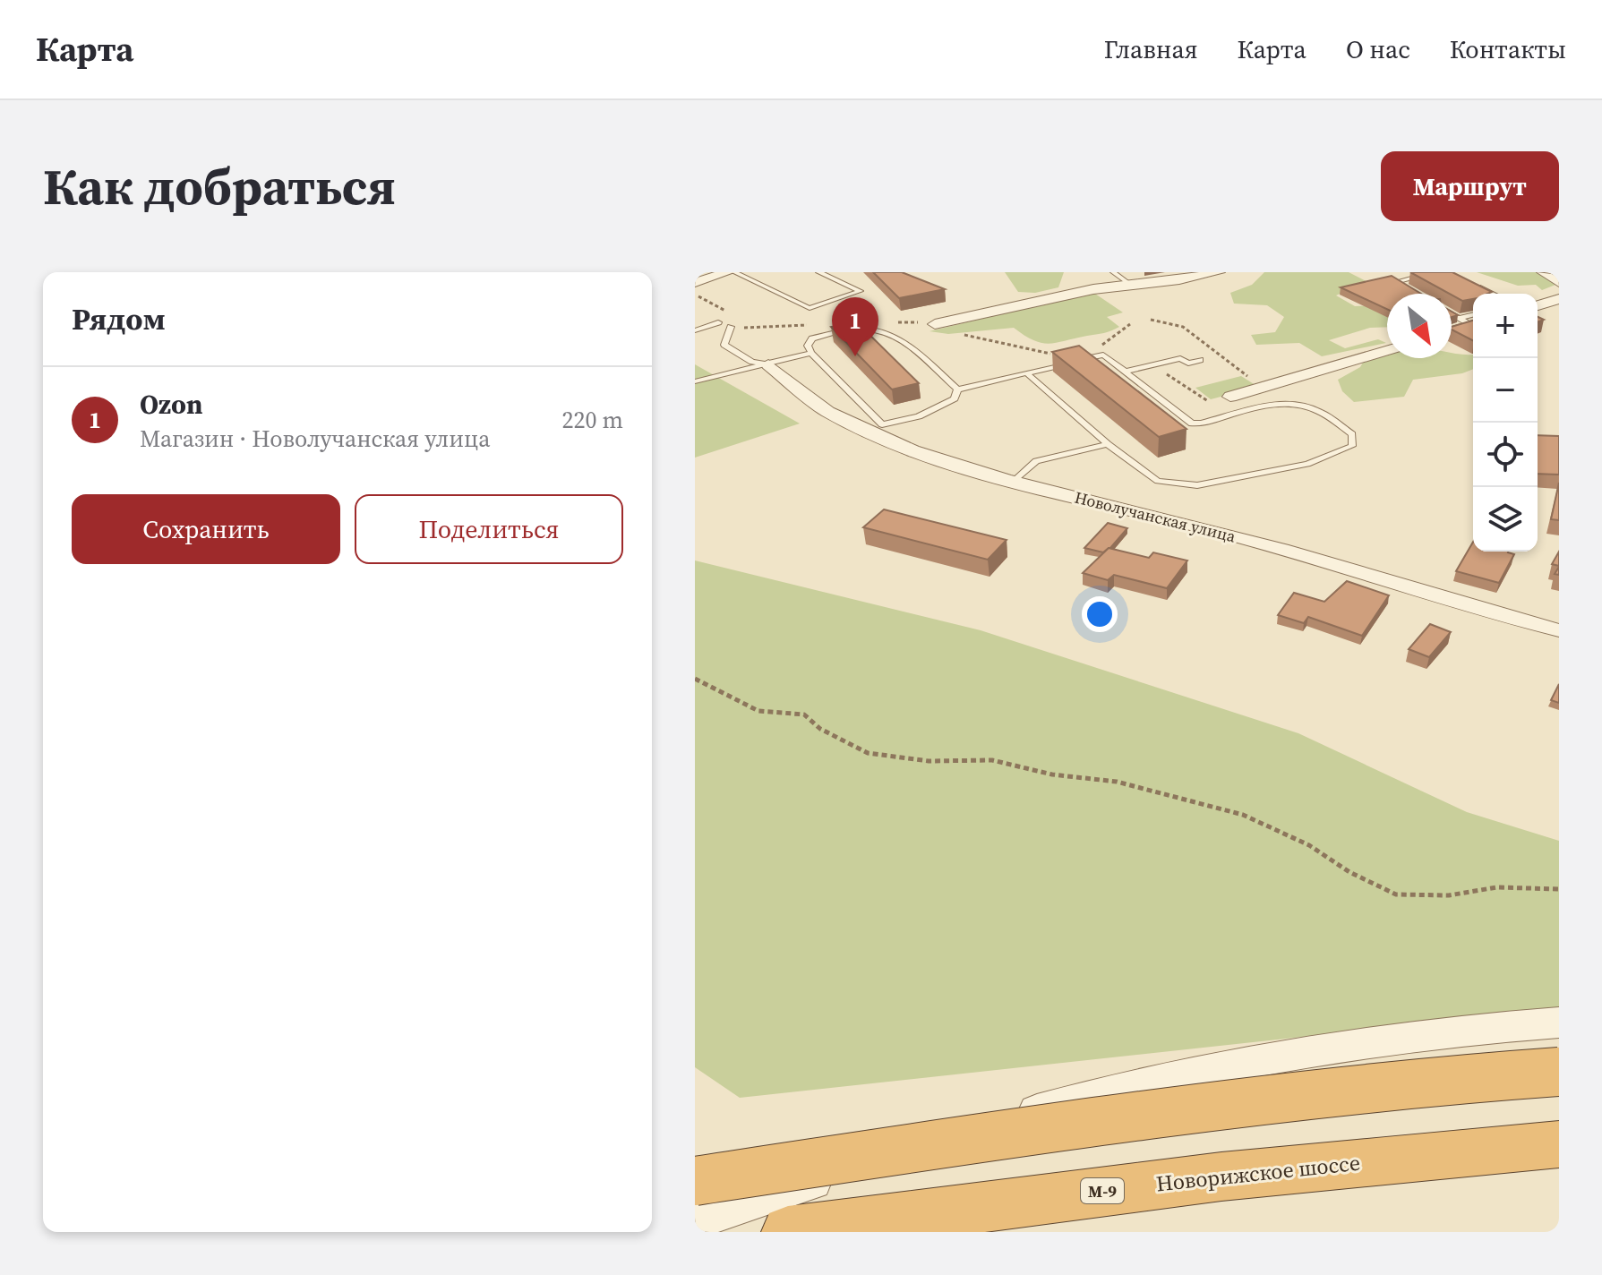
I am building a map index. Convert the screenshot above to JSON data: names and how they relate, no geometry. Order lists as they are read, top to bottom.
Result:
{
  "streets": {
    "highway": ["Новорижское шоссе", "М-9"],
    "street": ["Новолучанская улица"]
  },
  "north": "bottom right",
  "page": {
    "header": "Карта",
    "nav": [
      "Главная",
      "Карта",
      "О нас",
      "Контакты"
    ],
    "buttons": [
      "Маршрут",
      ["Сохранить", "Поделиться"]
    ],
    "title": "Как добраться",
    "heading": "Рядом",
    "map_buttons": ["+", "−"],
    "pins": "1",
    "list": [
      {
        "mark": "1",
        "name": "Ozon",
        "note": "Магазин · Новолучанская улица",
        "value": "220 m"
      }
    ]
  }
}
